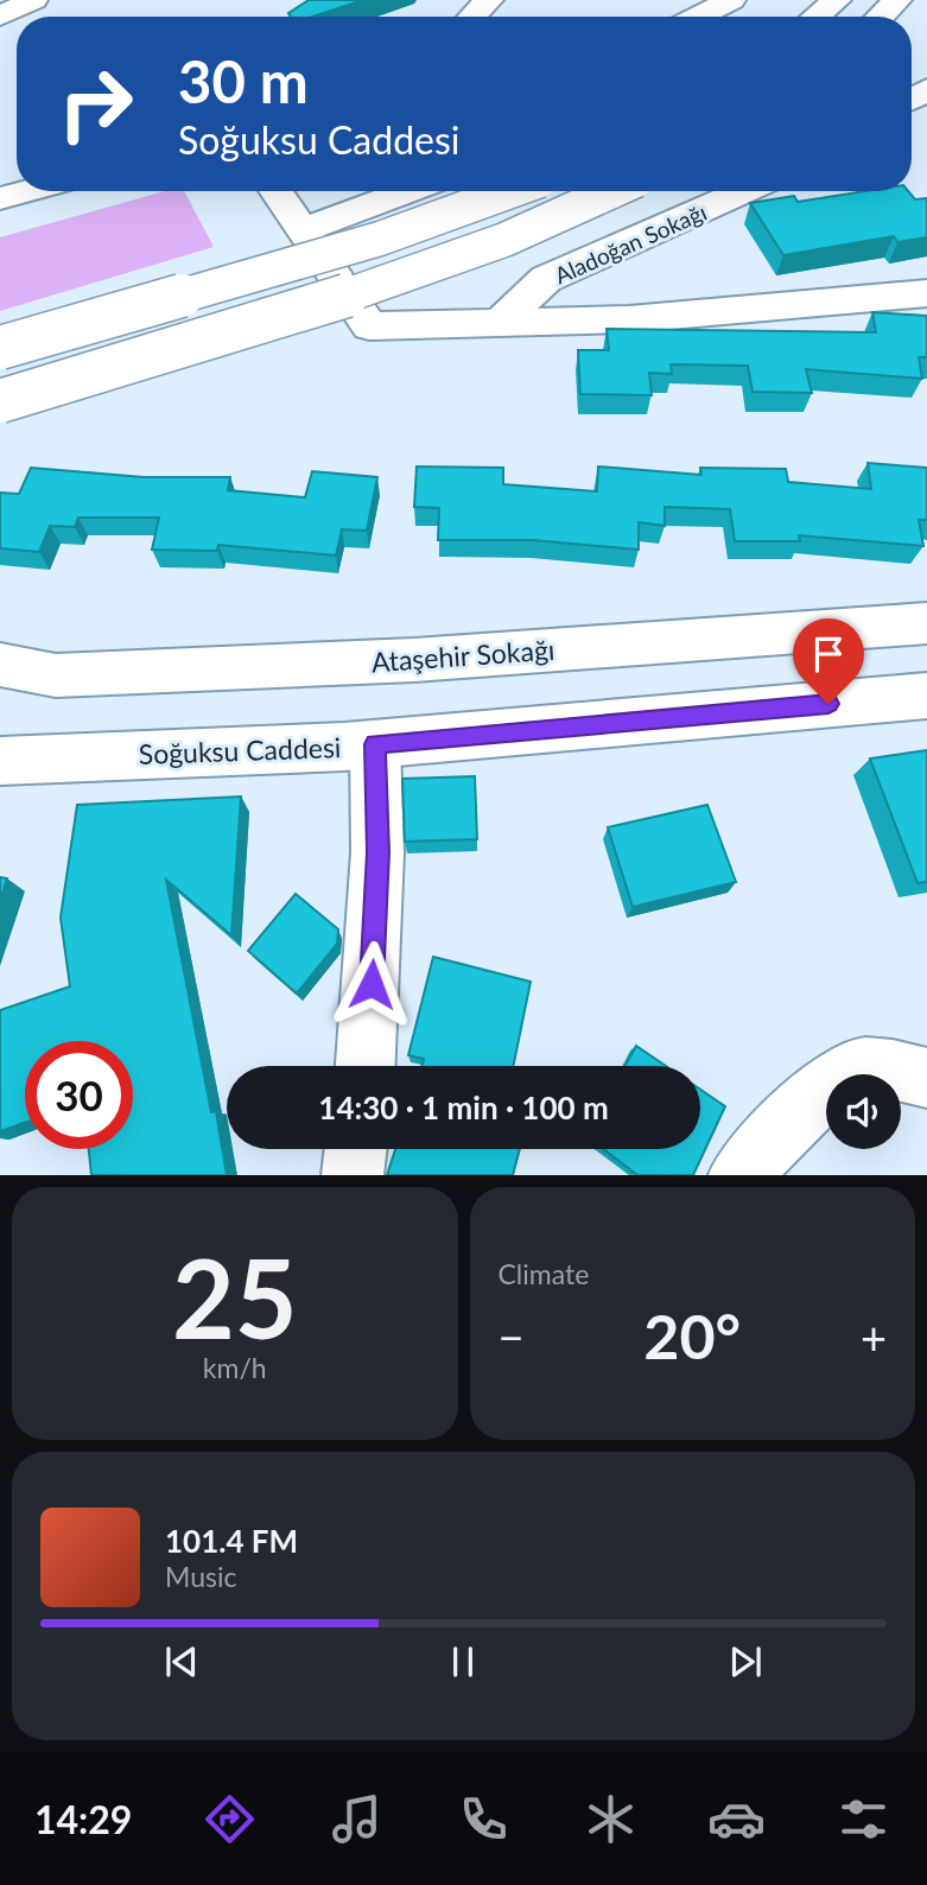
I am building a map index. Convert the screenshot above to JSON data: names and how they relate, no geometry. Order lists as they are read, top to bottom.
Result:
{
  "streets": {
    "main road": ["Aladoğan Sokağı", "Ataşehir Sokağı", "Soğuksu Caddesi"]
  },
  "page": {
    "turn": ["30 m", "Soğuksu Caddesi"],
    "limit": "30",
    "trip": "14:30 · 1 min · 100 m",
    "tile": [
      ["25", "km/h"],
      "Climate"
    ],
    "heat": ["−", "20°", "+"],
    "song": ["101.4 FM", "Music"],
    "tabs": "14:29"
  }
}
